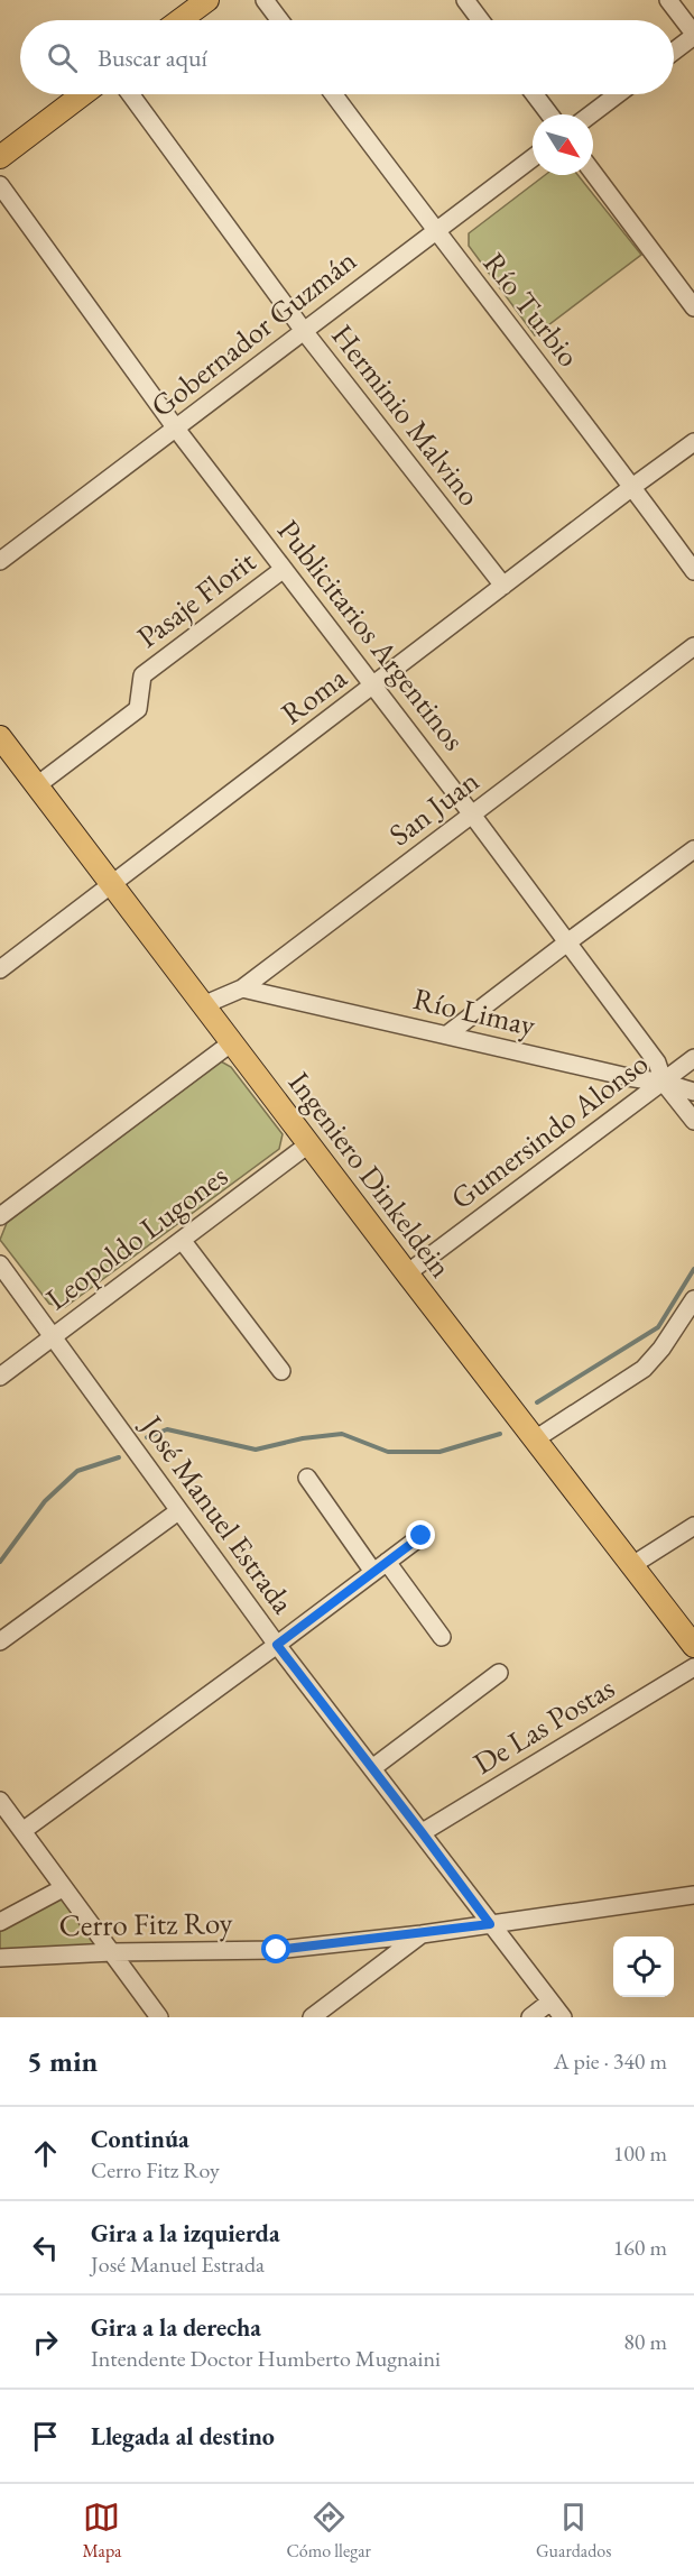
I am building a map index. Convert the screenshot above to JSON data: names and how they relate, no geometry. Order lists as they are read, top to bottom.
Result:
{
  "streets": {
    "main road": ["Ingeniero Dinkeldein"],
    "street": [
      "Río Turbio",
      "Gobernador Guzmán",
      "Herminio Malvino",
      "Pasaje Florit",
      "Publicitarios Argentinos",
      "Roma",
      "San Juan",
      "Río Limay",
      "Gumersindo Alonso",
      "Leopoldo Lugones",
      "José Manuel Estrada",
      "De Las Postas",
      "Cerro Fitz Roy"
    ]
  },
  "crossings": [
    ["Río Turbio", "Gobernador Guzmán"],
    ["Río Turbio", "Roma"],
    ["Gobernador Guzmán", "Herminio Malvino"],
    ["Gobernador Guzmán", "Publicitarios Argentinos"],
    ["Herminio Malvino", "Roma"],
    ["Pasaje Florit", "Publicitarios Argentinos"],
    ["Pasaje Florit", "Ingeniero Dinkeldein"],
    ["Publicitarios Argentinos", "Roma"],
    ["Publicitarios Argentinos", "San Juan"],
    ["Publicitarios Argentinos", "Río Limay"],
    ["Publicitarios Argentinos", "Gumersindo Alonso"],
    ["Roma", "Ingeniero Dinkeldein"],
    ["San Juan", "Río Limay"],
    ["San Juan", "Ingeniero Dinkeldein"],
    ["Río Limay", "Gumersindo Alonso"],
    ["Gumersindo Alonso", "Ingeniero Dinkeldein"],
    ["Ingeniero Dinkeldein", "Leopoldo Lugones"],
    ["Leopoldo Lugones", "José Manuel Estrada"],
    ["José Manuel Estrada", "De Las Postas"],
    ["José Manuel Estrada", "Cerro Fitz Roy"]
  ],
  "north": "bottom right",
  "page": {
    "search": "Buscar aquí",
    "heading": ["5 min", "A pie · 340 m"],
    "list": [
      ["Continúa", "Cerro Fitz Roy", "100 m"],
      ["Gira a la izquierda", "José Manuel Estrada", "160 m"],
      ["Gira a la derecha", "Intendente Doctor Humberto Mugnaini", "80 m"],
      "Llegada al destino"
    ],
    "nav": ["Mapa", "Cómo llegar", "Guardados"]
  }
}
